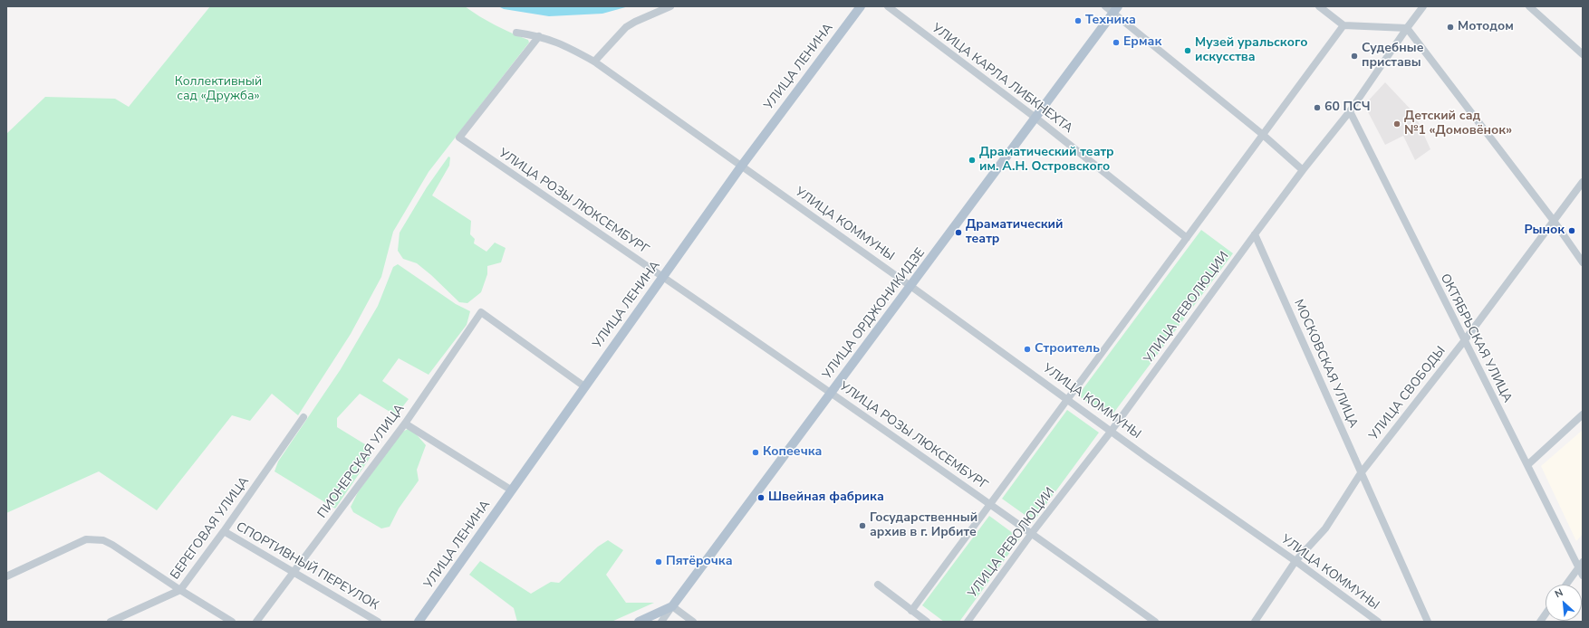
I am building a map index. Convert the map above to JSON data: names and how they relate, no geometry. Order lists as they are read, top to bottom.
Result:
{
  "streets": {
    "main road": ["УЛИЦА ЛЕНИНА", "УЛИЦА ОРДЖОНИКИДЗЕ"],
    "street": [
      "УЛИЦА КАРЛА ЛИБКНЕХТА",
      "УЛИЦА РОЗЫ ЛЮКСЕМБУРГ",
      "УЛИЦА КОММУНЫ",
      "УЛИЦА РЕВОЛЮЦИИ",
      "ОКТЯБРЬСКАЯ УЛИЦА",
      "МОСКОВСКАЯ УЛИЦА",
      "УЛИЦА СВОБОДЫ",
      "ПИОНЕРСКАЯ УЛИЦА",
      "БЕРЕГОВАЯ УЛИЦА",
      "СПОРТИВНЫЙ ПЕРЕУЛОК"
    ]
  },
  "crossings": [
    ["УЛИЦА ЛЕНИНА", "УЛИЦА РОЗЫ ЛЮКСЕМБУРГ"],
    ["УЛИЦА ЛЕНИНА", "УЛИЦА КОММУНЫ"],
    ["УЛИЦА ЛЕНИНА", "ПИОНЕРСКАЯ УЛИЦА"],
    ["УЛИЦА КАРЛА ЛИБКНЕХТА", "УЛИЦА ОРДЖОНИКИДЗЕ"],
    ["УЛИЦА РОЗЫ ЛЮКСЕМБУРГ", "УЛИЦА КОММУНЫ"],
    ["УЛИЦА РОЗЫ ЛЮКСЕМБУРГ", "УЛИЦА РЕВОЛЮЦИИ"],
    ["УЛИЦА РОЗЫ ЛЮКСЕМБУРГ", "УЛИЦА ОРДЖОНИКИДЗЕ"],
    ["УЛИЦА КОММУНЫ", "УЛИЦА РЕВОЛЮЦИИ"],
    ["УЛИЦА КОММУНЫ", "УЛИЦА ОРДЖОНИКИДЗЕ"],
    ["УЛИЦА КОММУНЫ", "УЛИЦА СВОБОДЫ"],
    ["УЛИЦА РЕВОЛЮЦИИ", "ОКТЯБРЬСКАЯ УЛИЦА"],
    ["УЛИЦА РЕВОЛЮЦИИ", "МОСКОВСКАЯ УЛИЦА"],
    ["ОКТЯБРЬСКАЯ УЛИЦА", "УЛИЦА СВОБОДЫ"],
    ["МОСКОВСКАЯ УЛИЦА", "УЛИЦА СВОБОДЫ"],
    ["ПИОНЕРСКАЯ УЛИЦА", "СПОРТИВНЫЙ ПЕРЕУЛОК"],
    ["БЕРЕГОВАЯ УЛИЦА", "СПОРТИВНЫЙ ПЕРЕУЛОК"]
  ],
  "parks": ["Коллективный сад «Дружба»"],
  "places": [
    "Техника",
    "Мотодом",
    "Ермак",
    "Музей уральского искусства",
    "Судебные приставы",
    "60 ПСЧ",
    "Детский сад №1 «Домовёнок»",
    "Драматический театр им. А.Н. Островского",
    "Рынок",
    "Драматический театр",
    "Строитель",
    "Копеечка",
    "Швейная фабрика",
    "Государственный архив в г. Ирбите",
    "Пятёрочка"
  ],
  "north": "top left"
}
